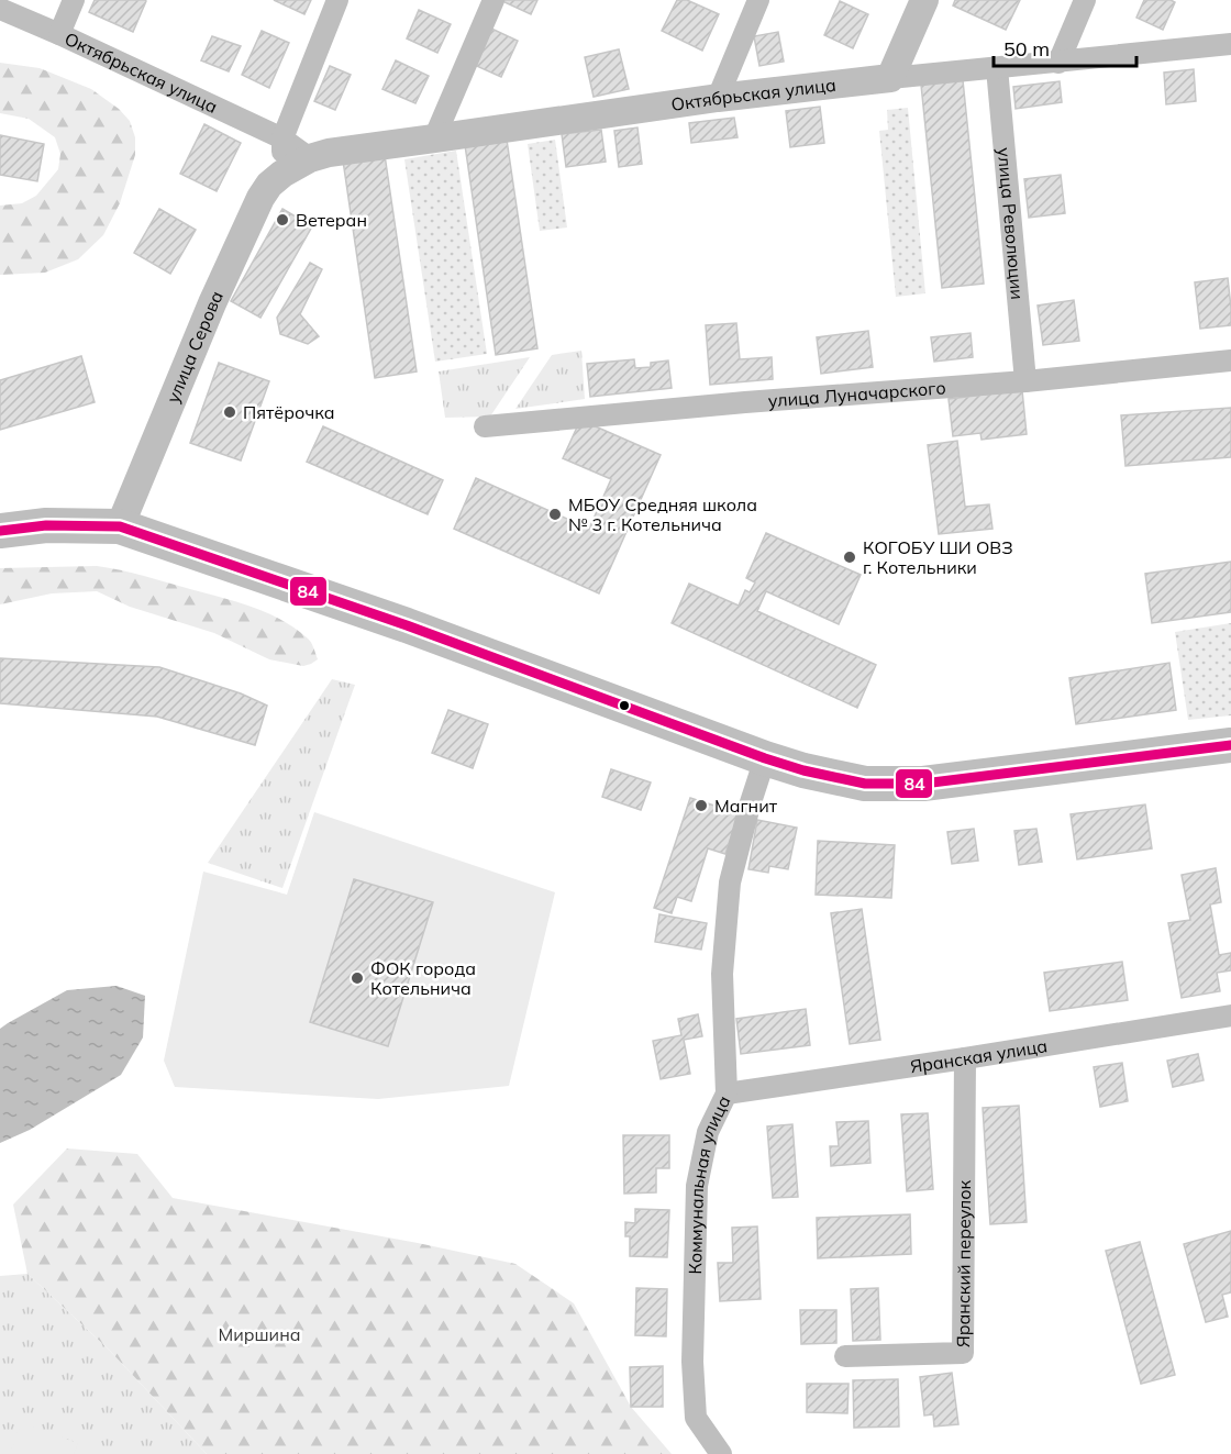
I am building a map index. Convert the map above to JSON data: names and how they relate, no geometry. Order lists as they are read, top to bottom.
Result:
{
  "streets": {
    "street": [
      "Октябрьская улица",
      "улица Революции",
      "улица Серова",
      "улица Луначарского",
      "Яранская улица",
      "Коммунальная улица",
      "Яранский переулок"
    ]
  },
  "crossings": [
    ["Октябрьская улица", "улица Революции"],
    ["Октябрьская улица", "улица Серова"],
    ["улица Революции", "улица Луначарского"],
    ["Яранская улица", "Коммунальная улица"],
    ["Яранская улица", "Яранский переулок"]
  ],
  "parks": ["Миршина"],
  "places": [
    "Ветеран",
    "Пятёрочка",
    "МБОУ Средняя школа № 3 г. Котельнича",
    "КОГОБУ ШИ ОВЗ г. Котельники",
    "Магнит",
    "ФОК города Котельнича"
  ],
  "lines": ["transit line 84"],
  "scale_bar": "50 m"
}
